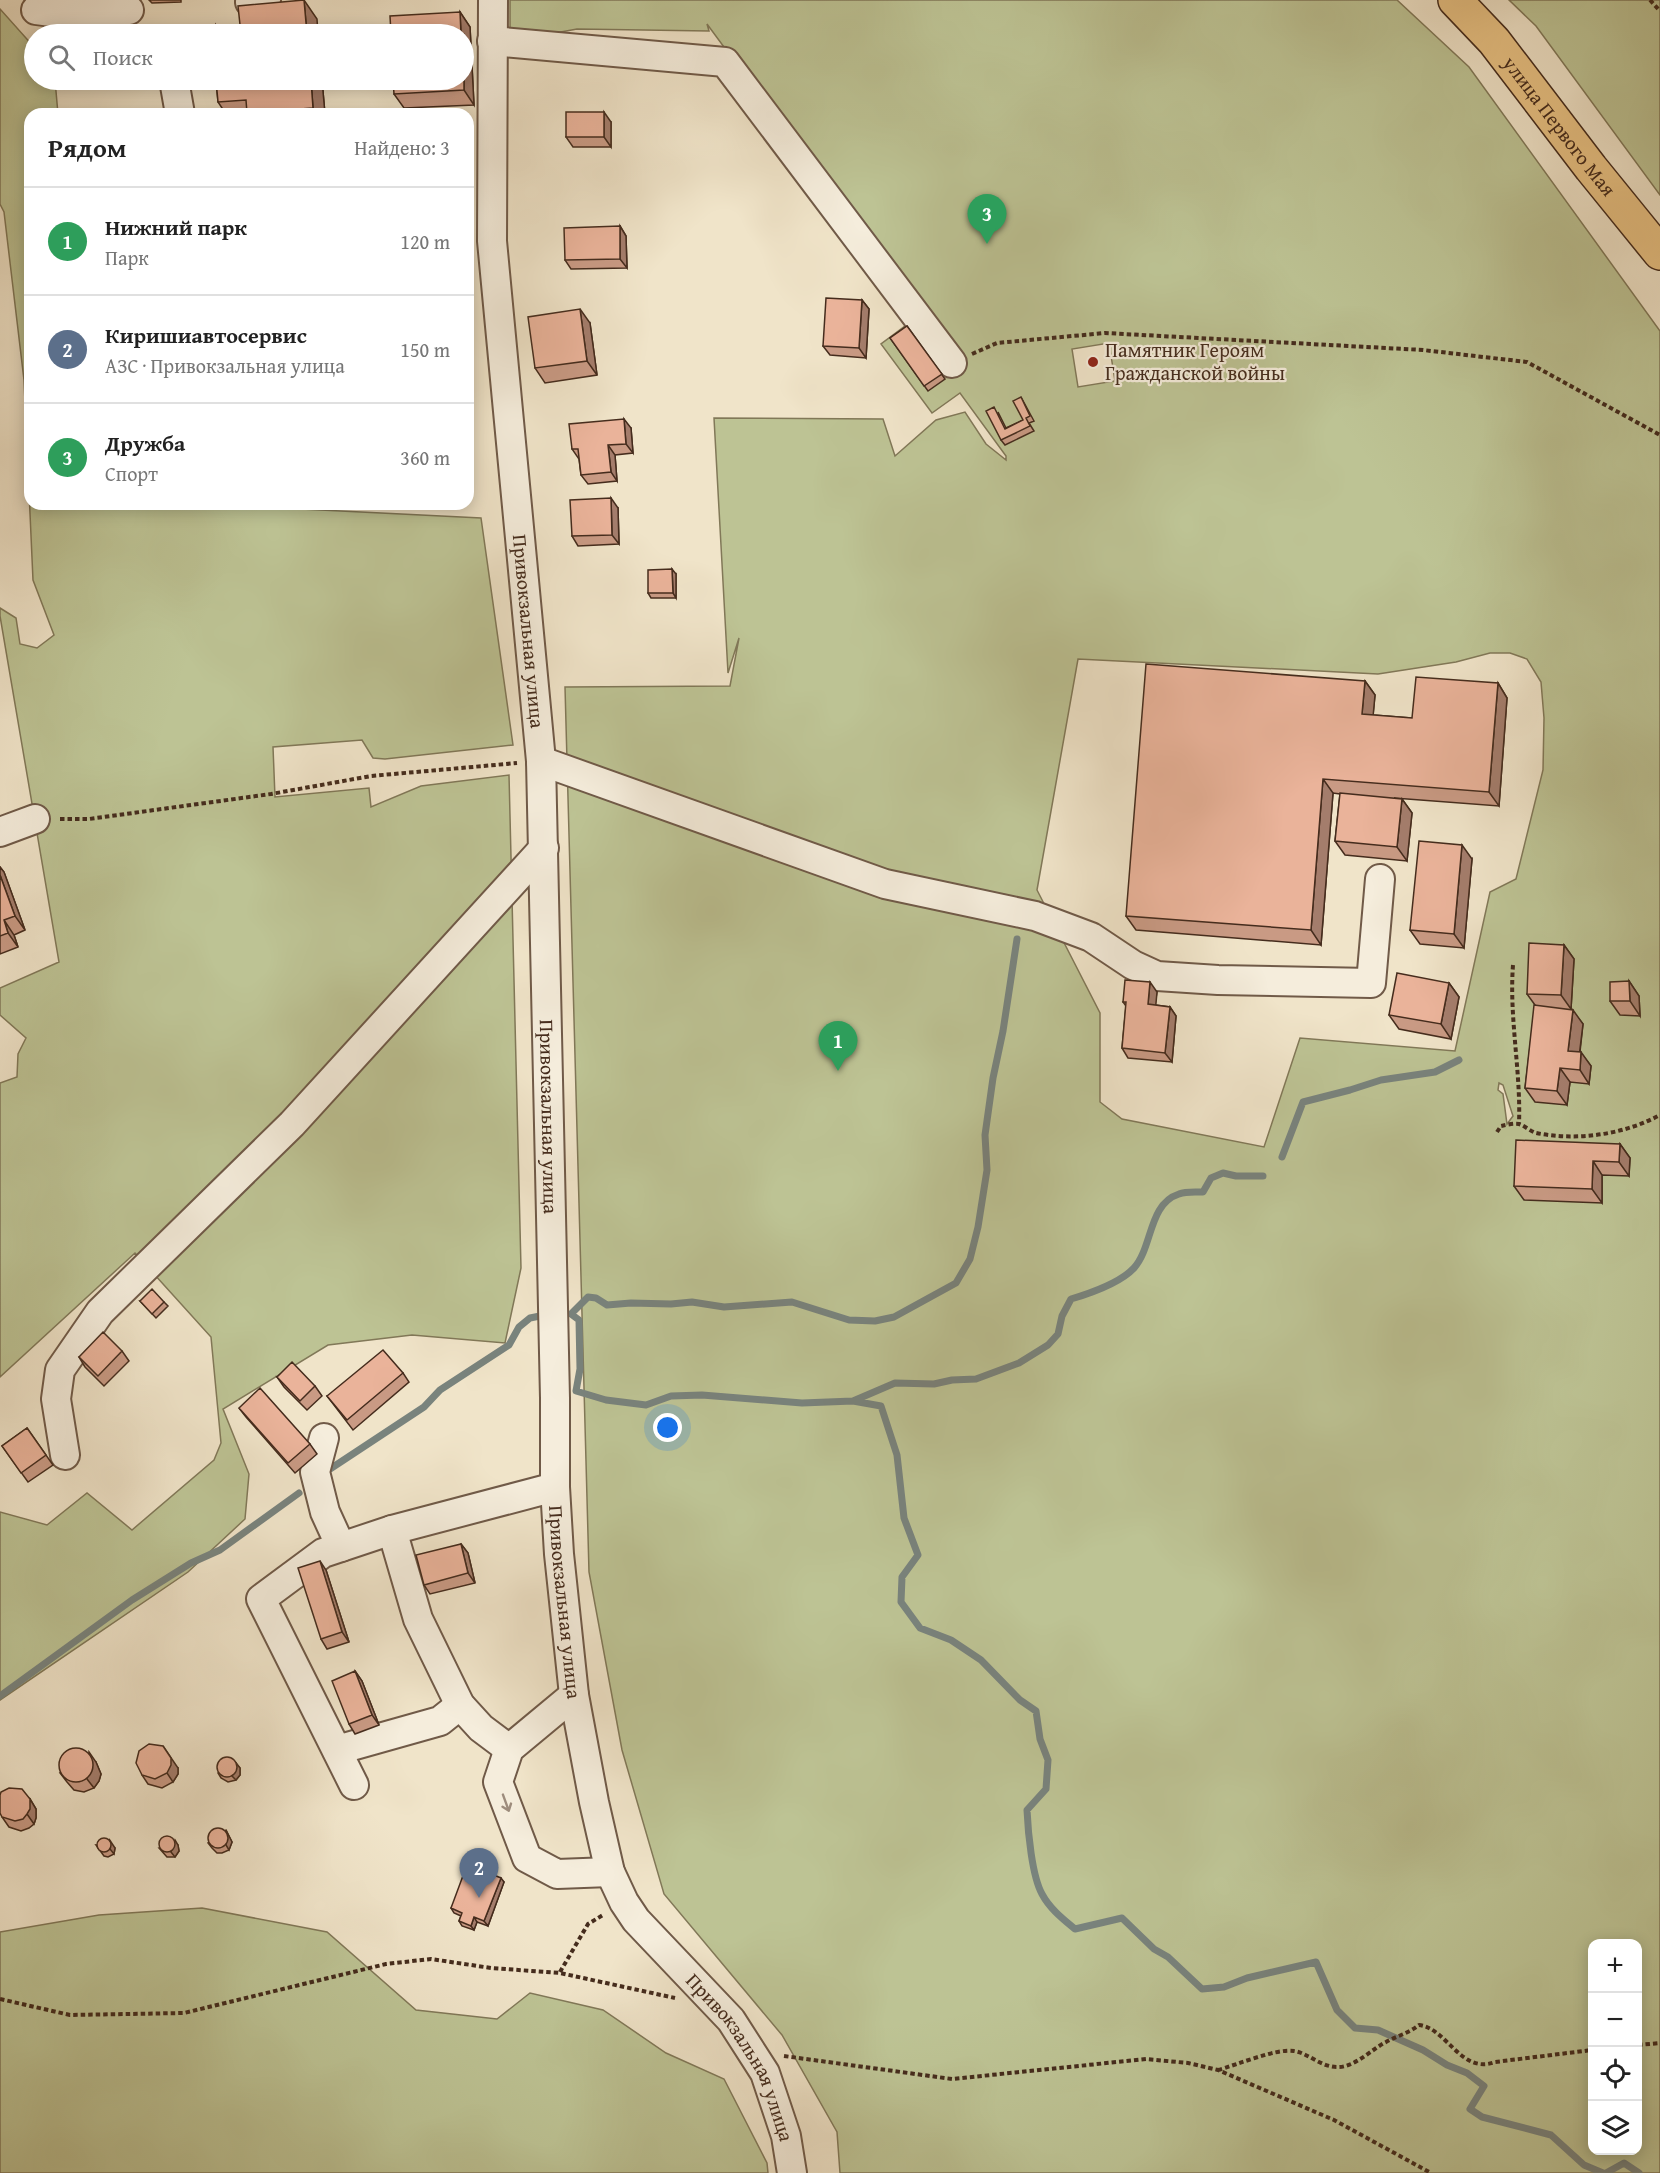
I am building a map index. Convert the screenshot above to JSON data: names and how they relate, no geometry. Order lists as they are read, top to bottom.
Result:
{
  "streets": {
    "main road": ["улица Первого Мая"],
    "street": ["Привокзальная улица"]
  },
  "places": ["Памятник Героям Гражданской войны"],
  "page": {
    "search": "Поиск",
    "heading": ["Рядом", "Найдено: 3"],
    "list": [
      {
        "mark": "1",
        "name": "Нижний парк",
        "note": "Парк",
        "value": "120 m"
      },
      {
        "mark": "2",
        "name": "Киришиавтосервис",
        "note": "АЗС · Привокзальная улица",
        "value": "150 m"
      },
      {
        "mark": "3",
        "name": "Дружба",
        "note": "Спорт",
        "value": "360 m"
      }
    ],
    "pins": ["3", "1", "2"],
    "map_buttons": ["+", "−"]
  }
}
